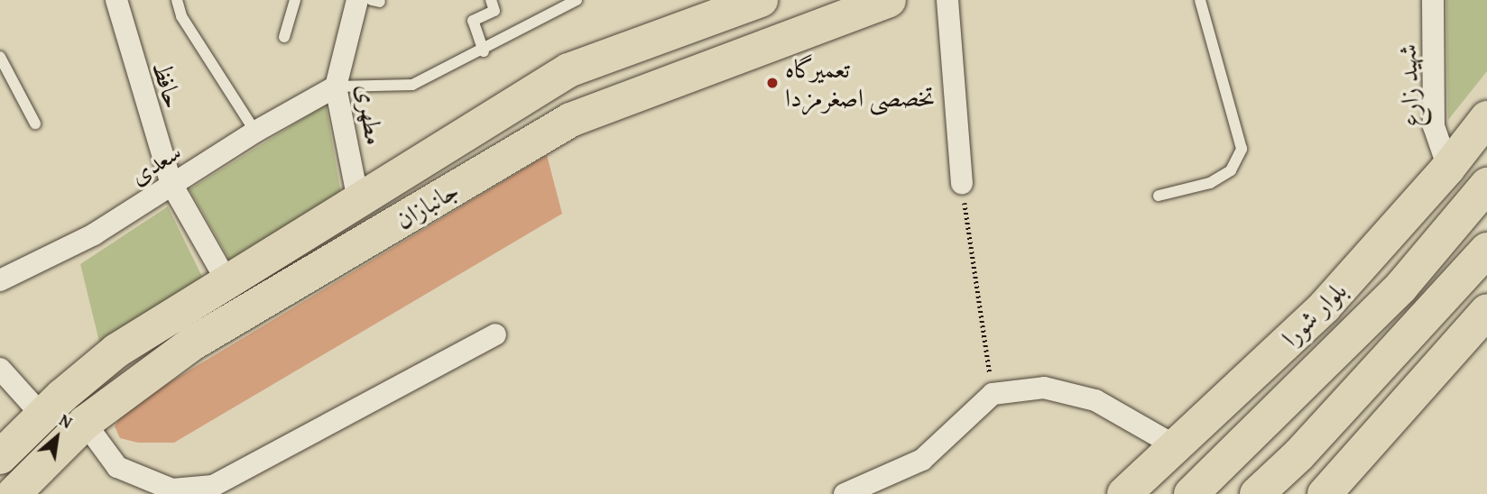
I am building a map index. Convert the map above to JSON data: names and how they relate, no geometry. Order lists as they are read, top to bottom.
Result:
{
  "streets": {
    "main road": ["جانبازان", "بلوار شورا"],
    "street": [
      "حافظ",
      "شهید زارع",
      "مطهری",
      "سعدی"
    ]
  },
  "crossings": [
    ["حافظ", "سعدی"],
    ["حافظ", "جانبازان"],
    ["شهید زارع", "بلوار شورا"],
    ["مطهری", "سعدی"],
    ["مطهری", "جانبازان"]
  ],
  "places": ["تعمیرگاه تخصصی اصغرمزدا"],
  "north": "top right"
}
